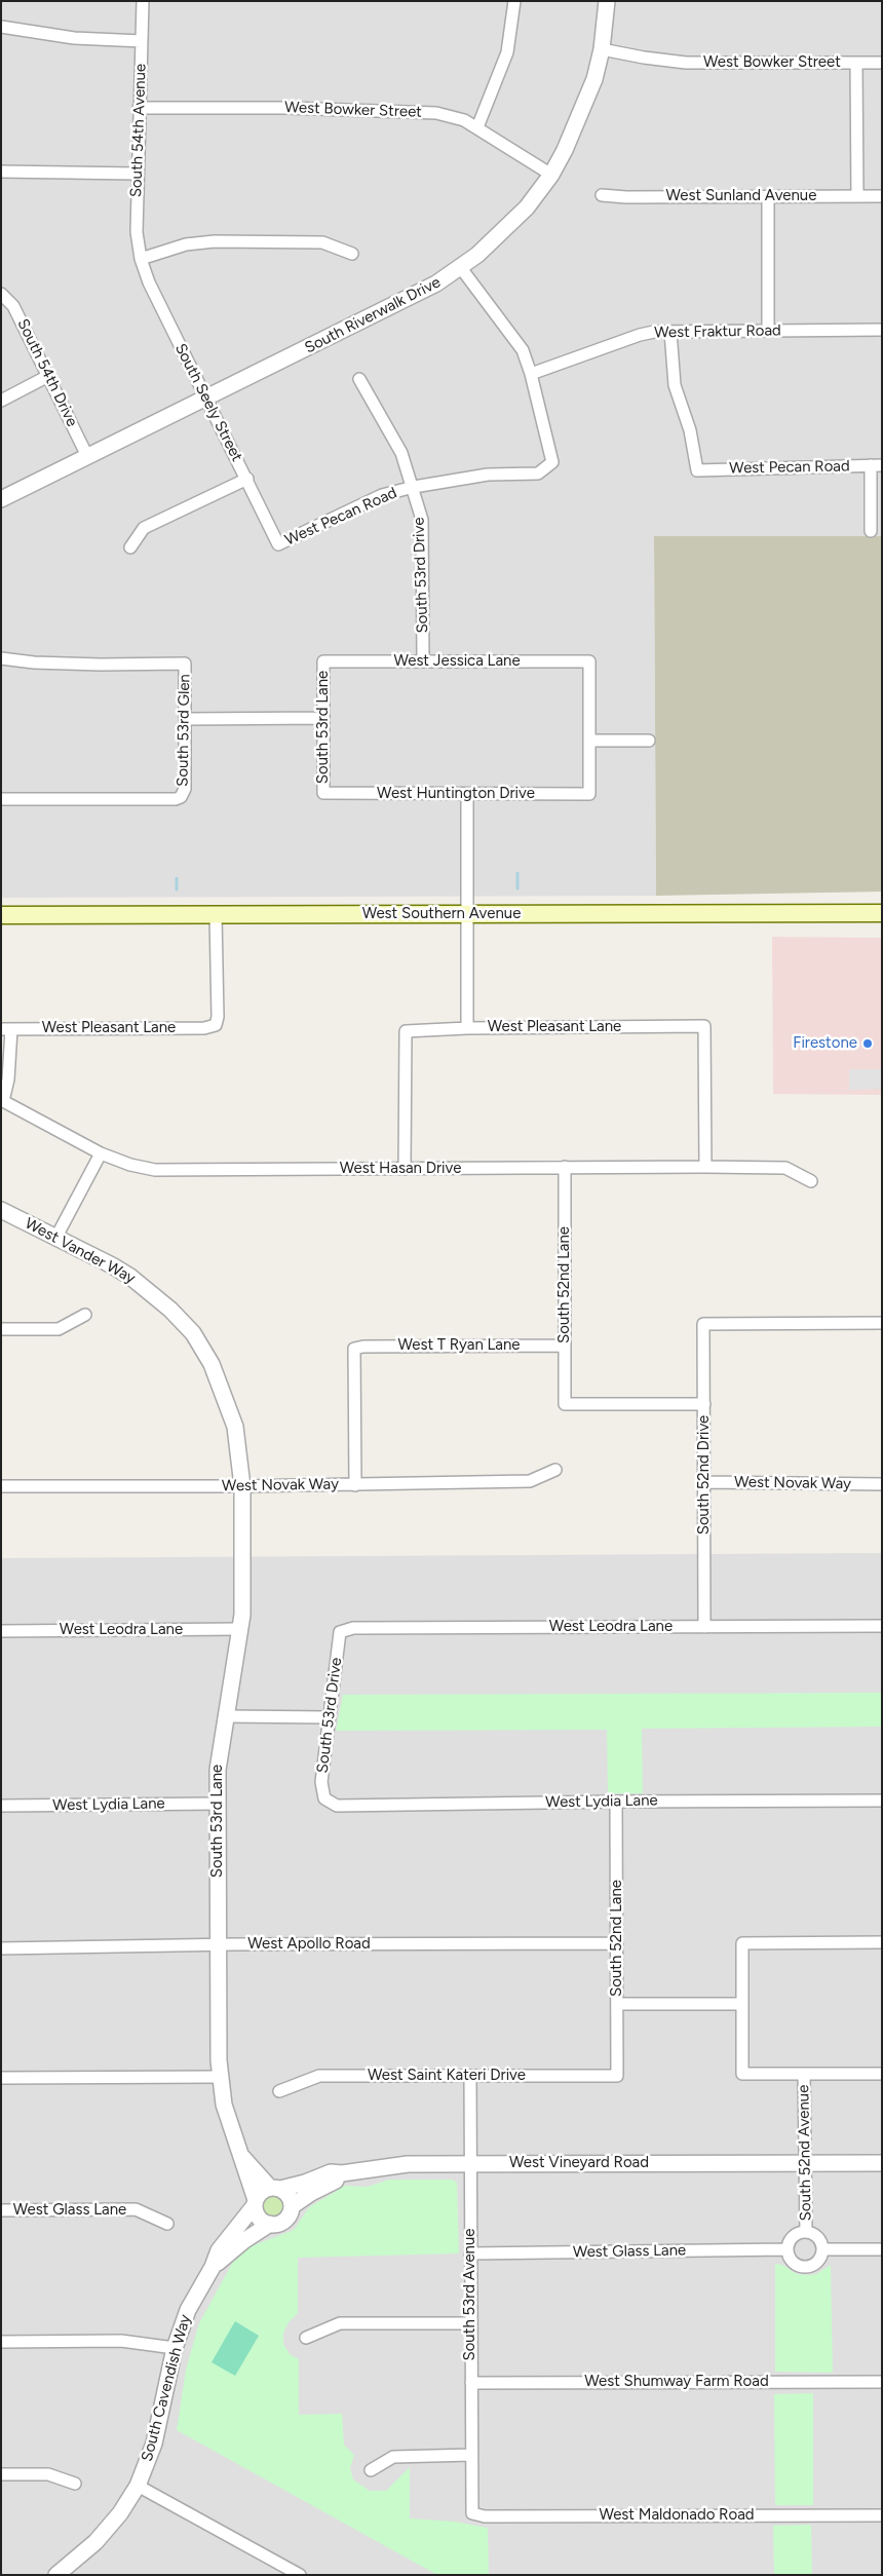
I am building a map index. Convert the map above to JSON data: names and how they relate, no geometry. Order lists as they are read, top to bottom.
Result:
{
  "streets": {
    "main road": ["West Southern Avenue"],
    "street": [
      "West Bowker Street",
      "South 54th Avenue",
      "West Sunland Avenue",
      "South Riverwalk Drive",
      "West Fraktur Road",
      "South 54th Drive",
      "South Seely Street",
      "West Pecan Road",
      "South 53rd Drive",
      "West Jessica Lane",
      "South 53rd Lane",
      "South 53rd Glen",
      "West Huntington Drive",
      "West Pleasant Lane",
      "West Hasan Drive",
      "West Vander Way",
      "South 52nd Lane",
      "West T Ryan Lane",
      "South 52nd Drive",
      "West Novak Way",
      "West Leodra Lane",
      "West Lydia Lane",
      "West Apollo Road",
      "West Saint Kateri Drive",
      "South 52nd Avenue",
      "West Vineyard Road",
      "West Glass Lane",
      "South 53rd Avenue",
      "West Shumway Farm Road",
      "South Cavendish Way",
      "West Maldonado Road"
    ]
  },
  "crossings": [
    ["West Bowker Street", "South 54th Avenue"],
    ["West Bowker Street", "South Riverwalk Drive"],
    ["South 54th Avenue", "South Seely Street"],
    ["South Riverwalk Drive", "South 54th Drive"],
    ["South Riverwalk Drive", "South Seely Street"],
    ["West Fraktur Road", "West Pecan Road"],
    ["South Seely Street", "West Pecan Road"],
    ["West Pecan Road", "South 53rd Drive"],
    ["South 53rd Drive", "West Jessica Lane"],
    ["South 53rd Drive", "West Leodra Lane"],
    ["South 53rd Drive", "West Lydia Lane"],
    ["West Jessica Lane", "South 53rd Lane"],
    ["West Jessica Lane", "West Huntington Drive"],
    ["South 53rd Lane", "West Huntington Drive"],
    ["South 53rd Lane", "West Vander Way"],
    ["South 53rd Lane", "West Novak Way"],
    ["South 53rd Lane", "West Leodra Lane"],
    ["South 53rd Lane", "West Lydia Lane"],
    ["South 53rd Lane", "West Apollo Road"],
    ["South 53rd Lane", "West Vineyard Road"],
    ["South 53rd Lane", "South Cavendish Way"],
    ["West Southern Avenue", "West Pleasant Lane"],
    ["West Pleasant Lane", "West Hasan Drive"],
    ["West Hasan Drive", "South 52nd Lane"],
    ["West Vander Way", "West Novak Way"],
    ["South 52nd Lane", "West T Ryan Lane"],
    ["South 52nd Lane", "South 52nd Drive"],
    ["South 52nd Lane", "West Lydia Lane"],
    ["South 52nd Lane", "West Apollo Road"],
    ["South 52nd Lane", "West Saint Kateri Drive"],
    ["West T Ryan Lane", "West Novak Way"],
    ["South 52nd Drive", "West Novak Way"],
    ["South 52nd Drive", "West Leodra Lane"],
    ["West Saint Kateri Drive", "South 53rd Avenue"],
    ["South 52nd Avenue", "West Vineyard Road"],
    ["South 52nd Avenue", "West Glass Lane"],
    ["West Vineyard Road", "South 53rd Avenue"],
    ["West Vineyard Road", "South Cavendish Way"],
    ["West Glass Lane", "South 53rd Avenue"],
    ["South 53rd Avenue", "West Shumway Farm Road"],
    ["South 53rd Avenue", "West Maldonado Road"]
  ],
  "places": ["Firestone"]
}
